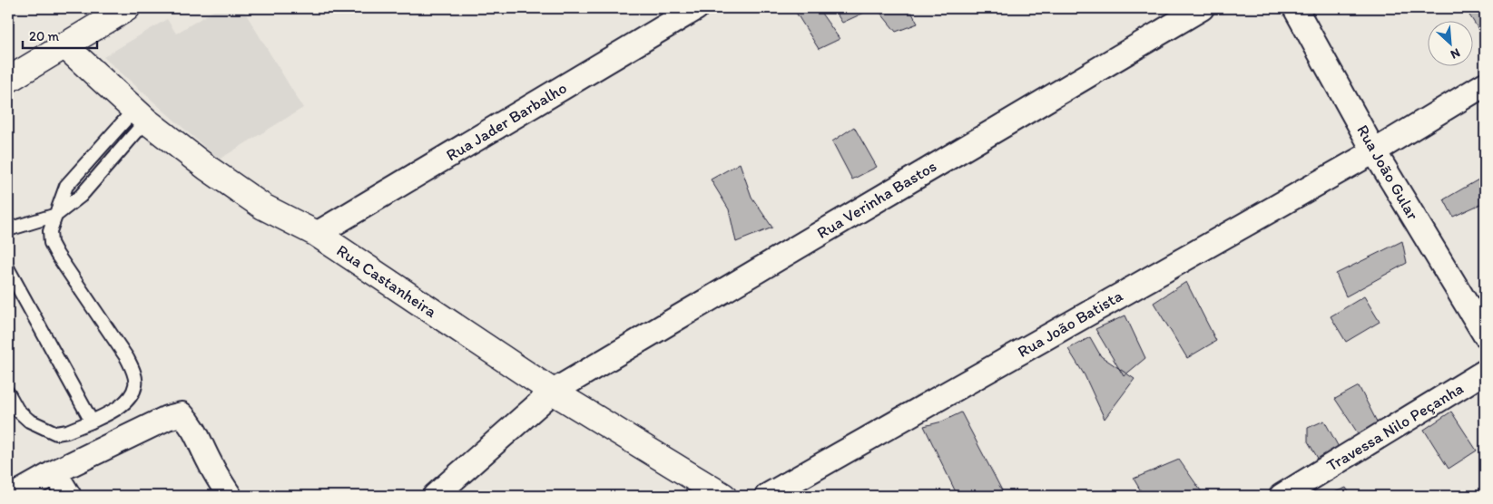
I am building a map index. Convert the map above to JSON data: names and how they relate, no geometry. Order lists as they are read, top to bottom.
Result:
{
  "streets": {
    "street": [
      "Rua Jader Barbalho",
      "Rua João Gular",
      "Rua Verinha Bastos",
      "Rua Castanheira",
      "Rua João Batista",
      "Travessa Nilo Peçanha"
    ]
  },
  "crossings": [
    ["Rua Jader Barbalho", "Rua Castanheira"],
    ["Rua João Gular", "Rua João Batista"],
    ["Rua Verinha Bastos", "Rua Castanheira"]
  ],
  "scale_bar": "20 m",
  "north": "bottom right"
}
